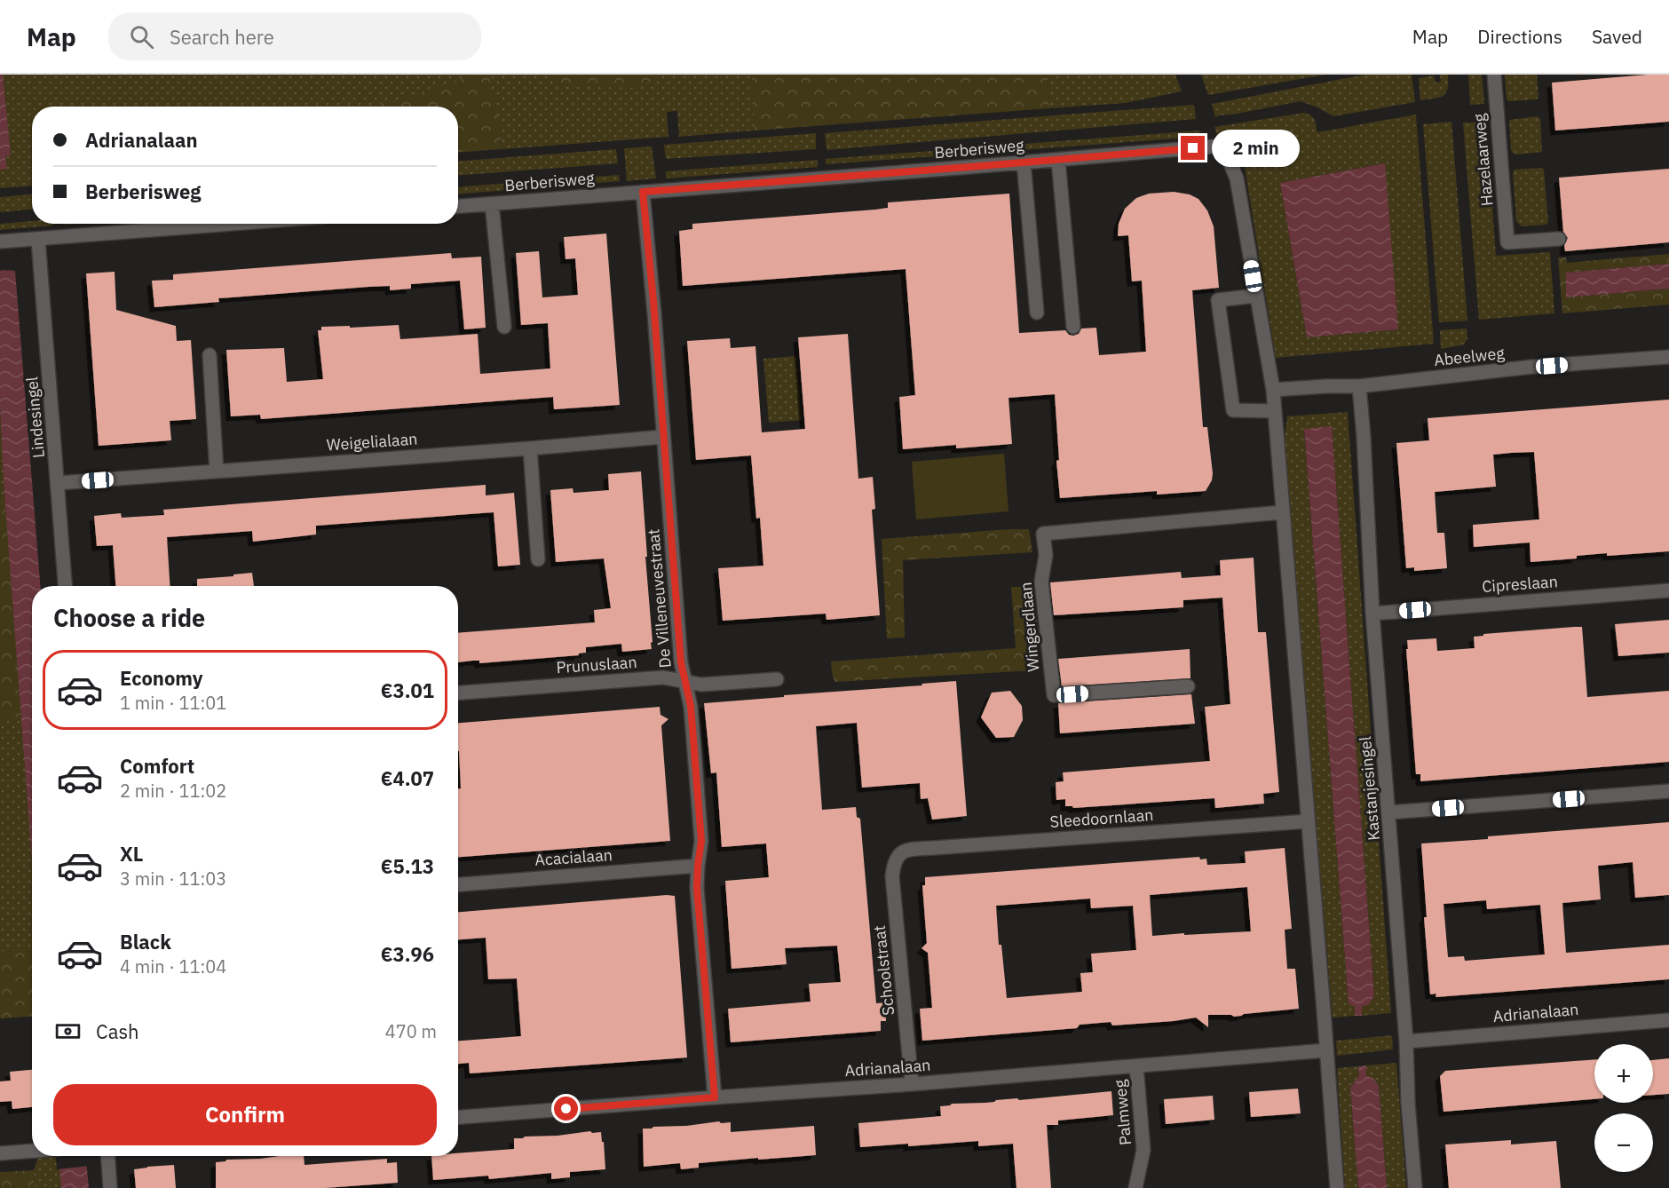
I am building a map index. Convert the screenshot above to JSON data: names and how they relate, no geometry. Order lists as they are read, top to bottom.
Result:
{
  "streets": {
    "street": [
      "Berberisweg",
      "Hazelaarweg",
      "Abeelweg",
      "Lindesingel",
      "Weigelialaan",
      "Cipreslaan",
      "De Villeneuvestraat",
      "Wingerdlaan",
      "Prunuslaan",
      "Kastanjesingel",
      "Sleedoornlaan",
      "Acacialaan",
      "Schoolstraat",
      "Adrianalaan",
      "Palmweg"
    ]
  },
  "crossings": [
    ["Berberisweg", "Abeelweg"],
    ["Berberisweg", "De Villeneuvestraat"],
    ["Abeelweg", "Kastanjesingel"],
    ["Lindesingel", "Weigelialaan"],
    ["Weigelialaan", "De Villeneuvestraat"],
    ["Cipreslaan", "Kastanjesingel"],
    ["De Villeneuvestraat", "Prunuslaan"],
    ["De Villeneuvestraat", "Acacialaan"],
    ["De Villeneuvestraat", "Adrianalaan"],
    ["Kastanjesingel", "Adrianalaan"],
    ["Sleedoornlaan", "Schoolstraat"],
    ["Schoolstraat", "Adrianalaan"],
    ["Adrianalaan", "Palmweg"]
  ],
  "page": {
    "header": "Map",
    "search": "Search here",
    "nav": ["Map", "Directions", "Saved"],
    "banner": ["Adrianalaan", "Berberisweg"],
    "bubble": "2 min",
    "heading": "Choose a ride",
    "list": [
      {
        "name": "Economy",
        "note": "1 min · 11:01",
        "value": "€3.01"
      },
      {
        "name": "Comfort",
        "note": "2 min · 11:02",
        "value": "€4.07"
      },
      {
        "name": "XL",
        "note": "3 min · 11:03",
        "value": "€5.13"
      },
      {
        "name": "Black",
        "note": "4 min · 11:04",
        "value": "€3.96"
      }
    ],
    "pay": ["Cash", "470 m"],
    "map_buttons": ["+", "−"],
    "buttons": "Confirm"
  }
}
